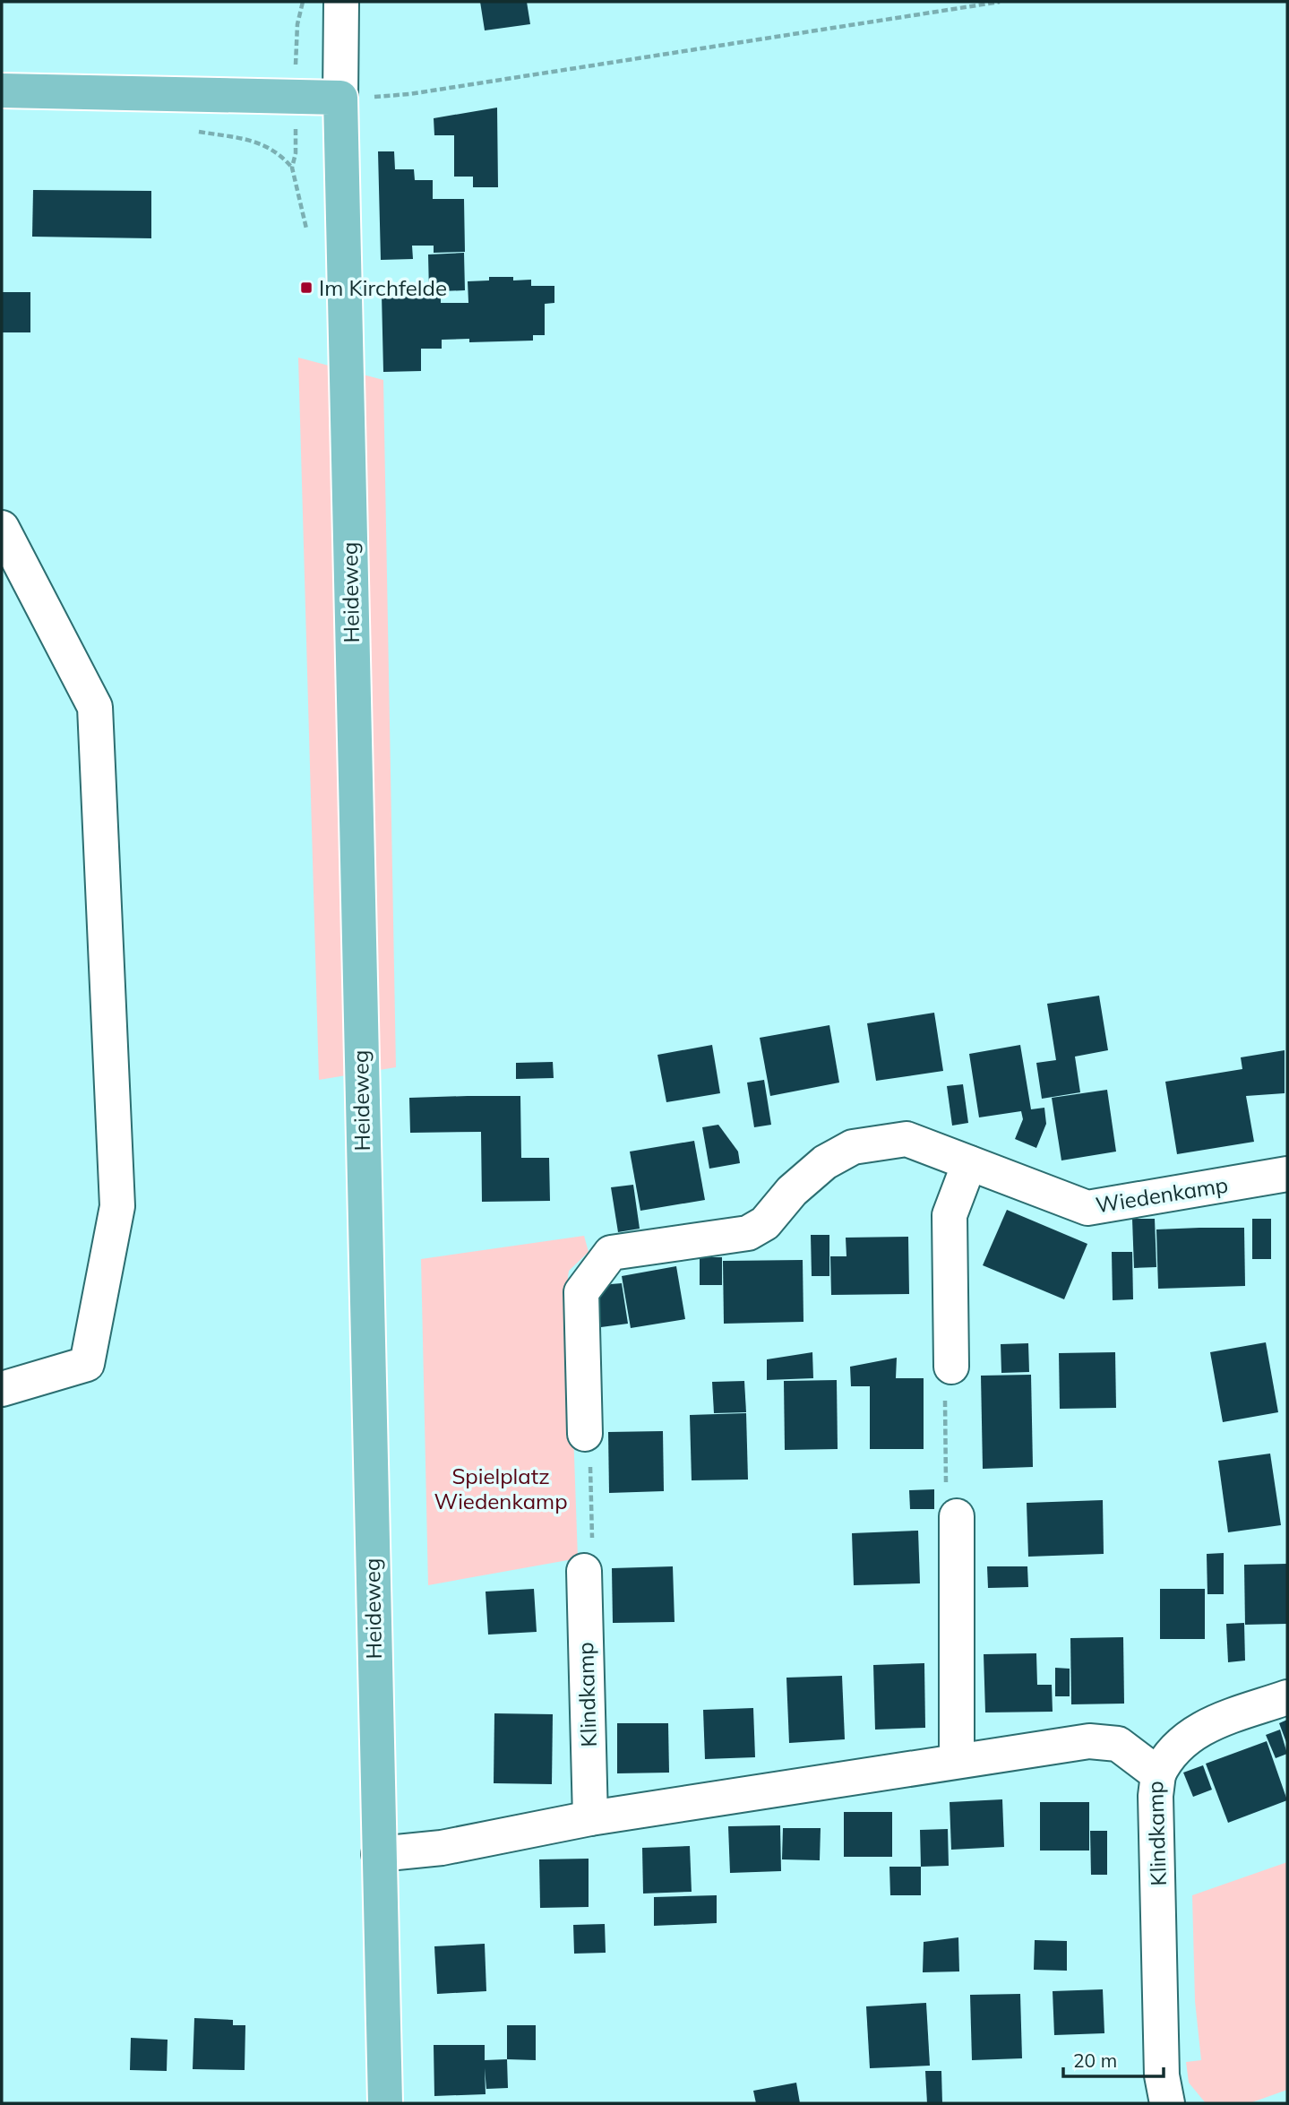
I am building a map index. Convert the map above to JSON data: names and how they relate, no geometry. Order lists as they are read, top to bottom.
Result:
{
  "streets": {
    "main road": ["Heideweg"],
    "street": ["Wiedenkamp", "Klindkamp"]
  },
  "crossings": [
    ["Heideweg", "Klindkamp"]
  ],
  "parks": ["Spielplatz Wiedenkamp"],
  "places": {
    "transit": ["Im Kirchfelde"]
  },
  "scale_bar": "20 m"
}
